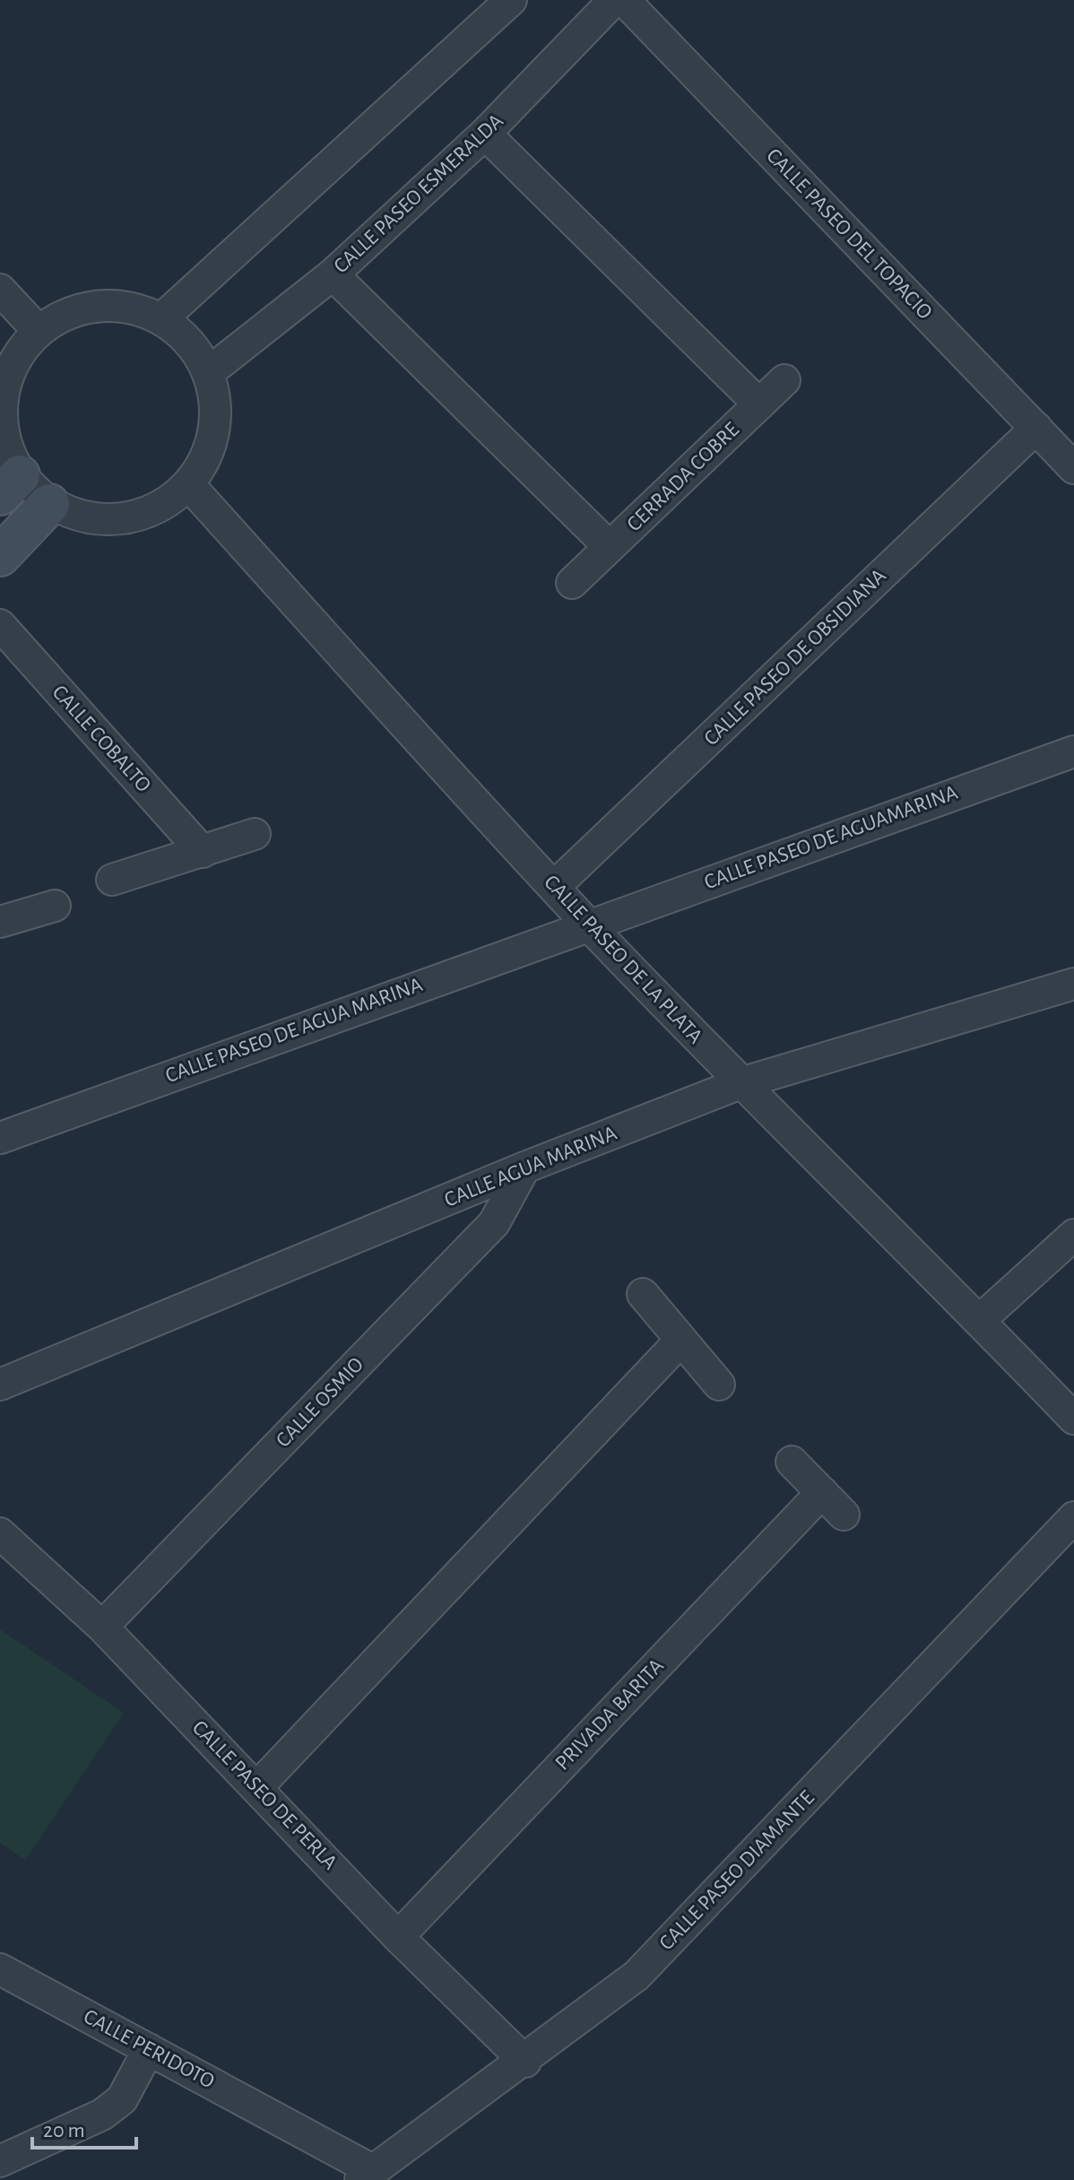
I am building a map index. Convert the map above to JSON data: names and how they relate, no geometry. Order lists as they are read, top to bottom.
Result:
{
  "streets": {
    "street": [
      "CALLE PASEO ESMERALDA",
      "CALLE PASEO DEL TOPACIO",
      "CERRADA COBRE",
      "CALLE PASEO DE OBSIDIANA",
      "CALLE COBALTO",
      "CALLE PASEO DE AGUAMARINA",
      "CALLE PASEO DE LA PLATA",
      "CALLE PASEO DE AGUA MARINA",
      "CALLE AGUA MARINA",
      "CALLE OSMIO",
      "PRIVADA BARITA",
      "CALLE PASEO DE PERLA",
      "CALLE PASEO DIAMANTE",
      "CALLE PERIDOTO"
    ]
  },
  "crossings": [
    ["CALLE PASEO ESMERALDA", "CERRADA COBRE"],
    ["CALLE PASEO ESMERALDA", "CALLE PASEO DE LA PLATA"],
    ["CALLE PASEO DEL TOPACIO", "CALLE PASEO DE OBSIDIANA"],
    ["CALLE PASEO DE OBSIDIANA", "CALLE PASEO DE LA PLATA"],
    ["CALLE PASEO DE AGUAMARINA", "CALLE PASEO DE LA PLATA"],
    ["CALLE PASEO DE AGUAMARINA", "CALLE PASEO DE AGUA MARINA"],
    ["CALLE PASEO DE LA PLATA", "CALLE PASEO DE AGUA MARINA"],
    ["CALLE PASEO DE LA PLATA", "CALLE AGUA MARINA"],
    ["CALLE AGUA MARINA", "CALLE OSMIO"],
    ["CALLE OSMIO", "CALLE PASEO DE PERLA"],
    ["PRIVADA BARITA", "CALLE PASEO DE PERLA"],
    ["CALLE PASEO DE PERLA", "CALLE PASEO DIAMANTE"],
    ["CALLE PASEO DIAMANTE", "CALLE PERIDOTO"]
  ],
  "scale_bar": "20 m"
}
